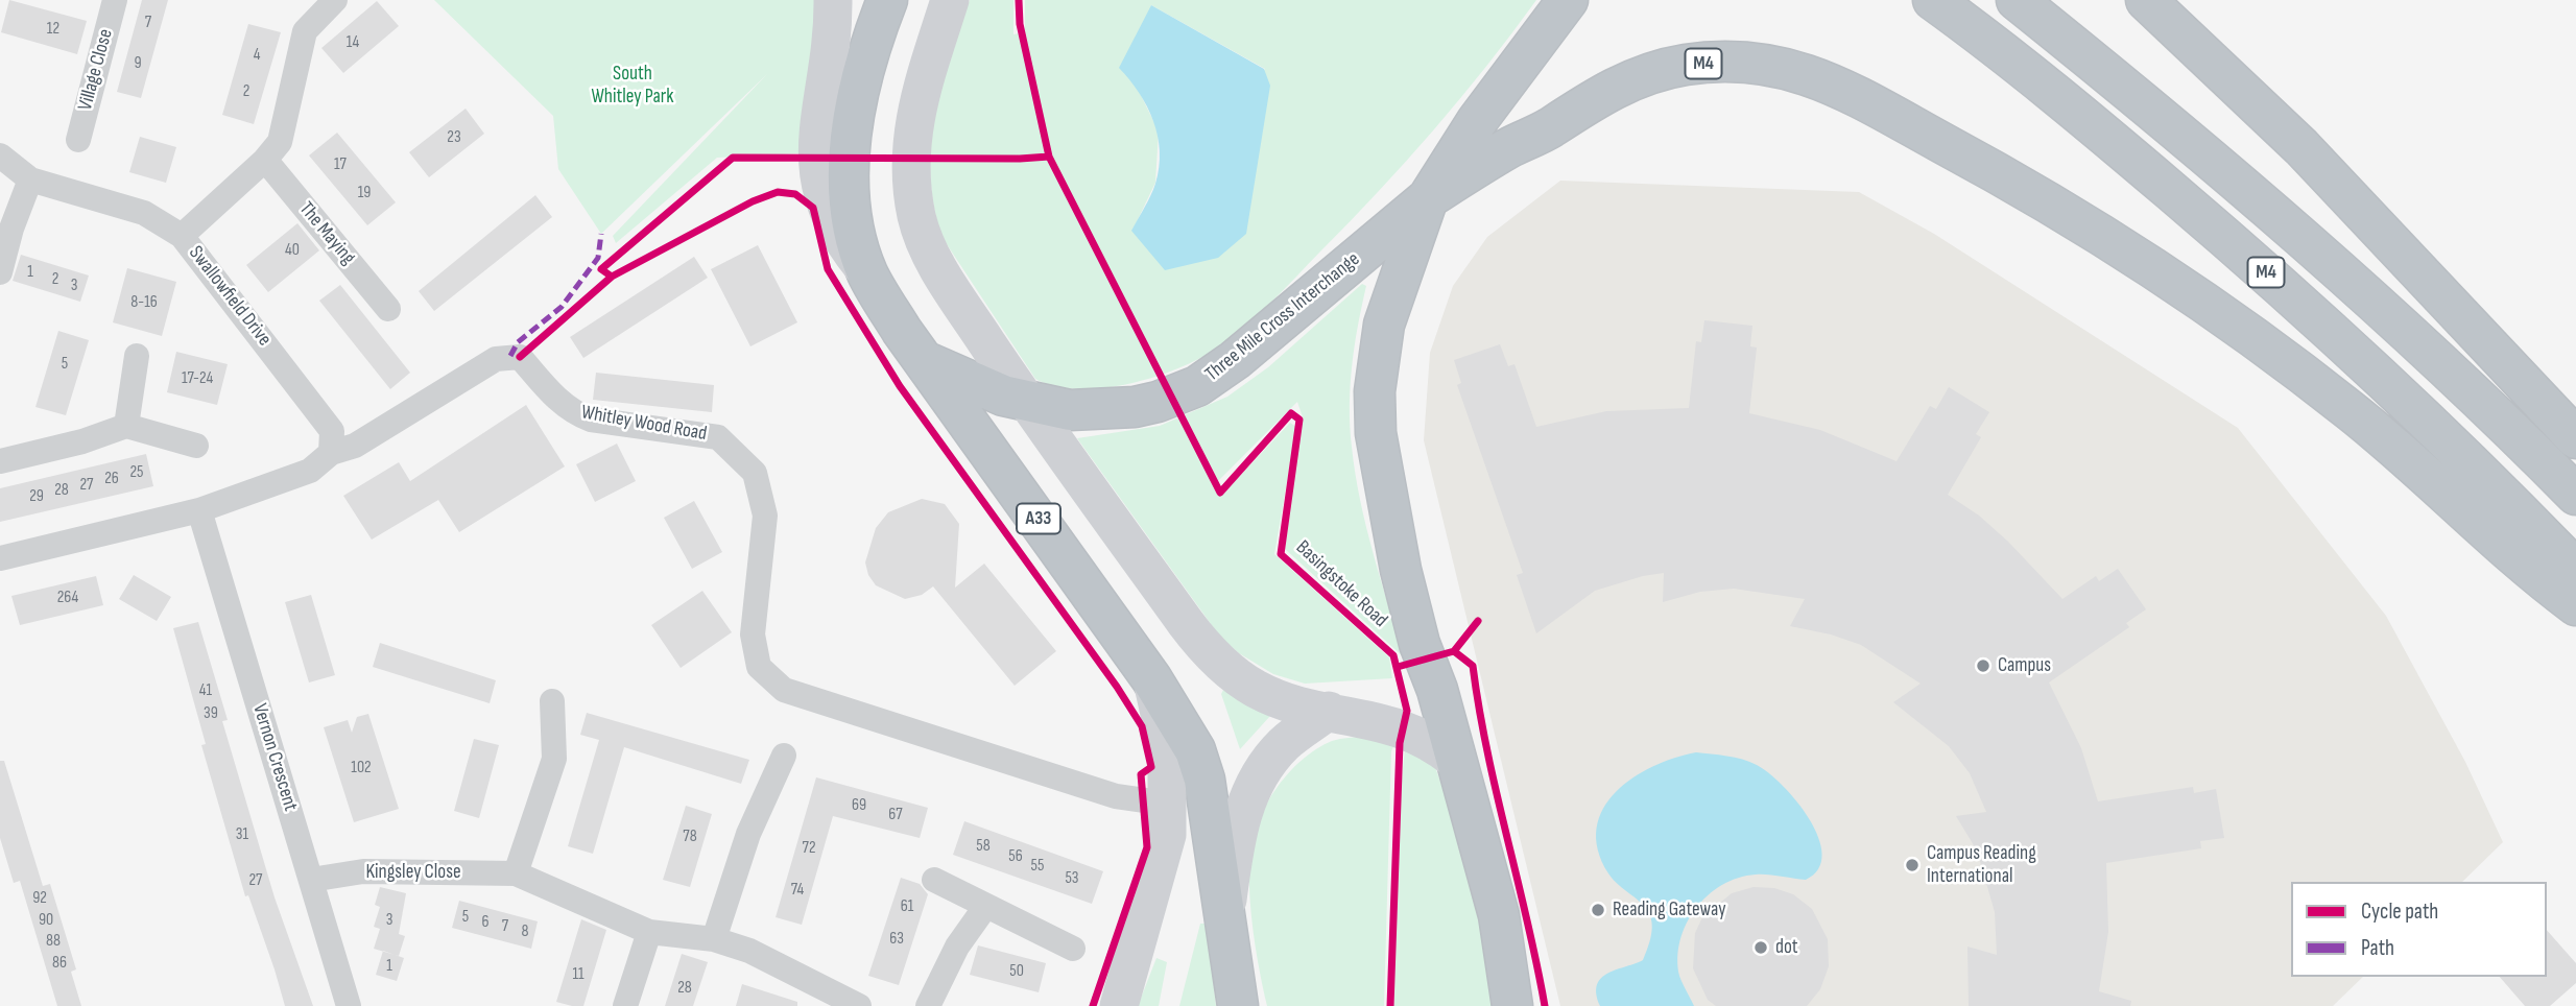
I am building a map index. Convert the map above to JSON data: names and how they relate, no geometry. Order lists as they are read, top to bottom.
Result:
{
  "streets": {
    "highway": [
      "M4",
      "Three Mile Cross Interchange",
      "A33",
      "Basingstoke Road"
    ],
    "street": [
      "Village Close",
      "The Maying",
      "Swallowfield Drive",
      "Whitley Wood Road",
      "Vernon Crescent",
      "Kingsley Close"
    ]
  },
  "crossings": [
    ["M4", "Three Mile Cross Interchange"],
    ["M4", "Basingstoke Road"],
    ["Swallowfield Drive", "Whitley Wood Road"],
    ["Three Mile Cross Interchange", "A33"],
    ["Three Mile Cross Interchange", "Basingstoke Road"],
    ["Whitley Wood Road", "Vernon Crescent"],
    ["Vernon Crescent", "Kingsley Close"]
  ],
  "parks": ["South Whitley Park"],
  "places": [
    "Campus",
    "Campus Reading International",
    "Reading Gateway",
    "dot"
  ],
  "house_numbers": [
    "7",
    "12",
    "14",
    "4",
    "9",
    "2",
    "23",
    "17",
    "19",
    "40",
    "1",
    "2",
    "3",
    "8-16",
    "5",
    "17-24",
    "25",
    "26",
    "27",
    "28",
    "29",
    "264",
    "41",
    "39",
    "102",
    "69",
    "67",
    "31",
    "78",
    "58",
    "72",
    "56",
    "55",
    "53",
    "27",
    "74",
    "92",
    "61",
    "5",
    "90",
    "3",
    "6",
    "7",
    "8",
    "63",
    "88",
    "86",
    "1",
    "50",
    "11",
    "28"
  ],
  "legend": ["Cycle path", "Path"]
}
